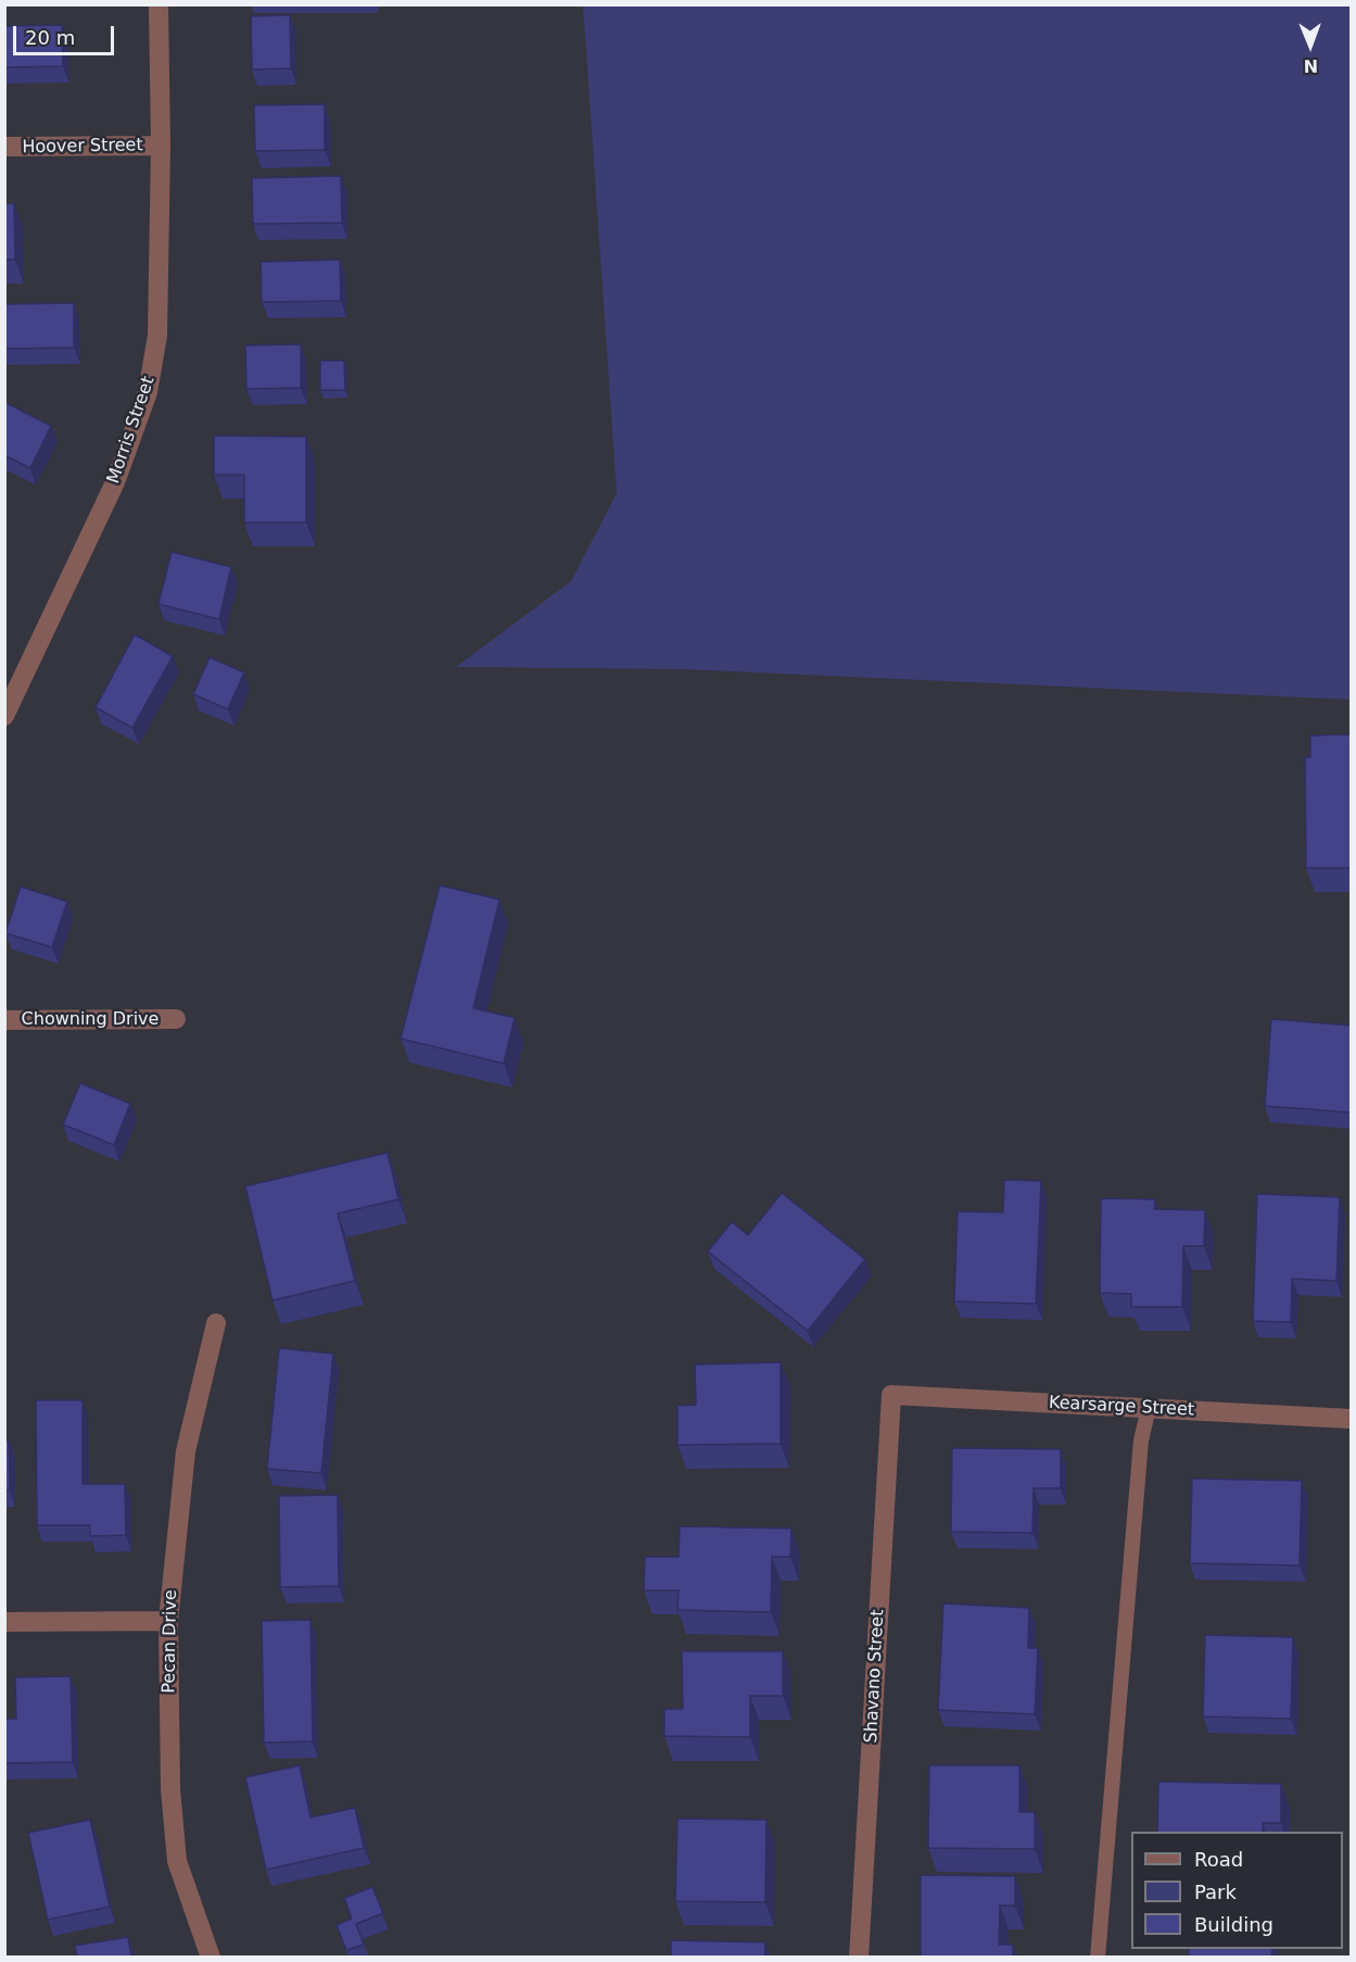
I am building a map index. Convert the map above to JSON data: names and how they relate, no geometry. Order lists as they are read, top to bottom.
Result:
{
  "streets": {
    "street": [
      "Hoover Street",
      "Morris Street",
      "Chowning Drive",
      "Kearsarge Street",
      "Pecan Drive",
      "Shavano Street"
    ]
  },
  "crossings": [
    ["Hoover Street", "Morris Street"],
    ["Kearsarge Street", "Shavano Street"]
  ],
  "legend": ["Road", "Park", "Building"],
  "scale_bar": "20 m",
  "north": "bottom"
}
